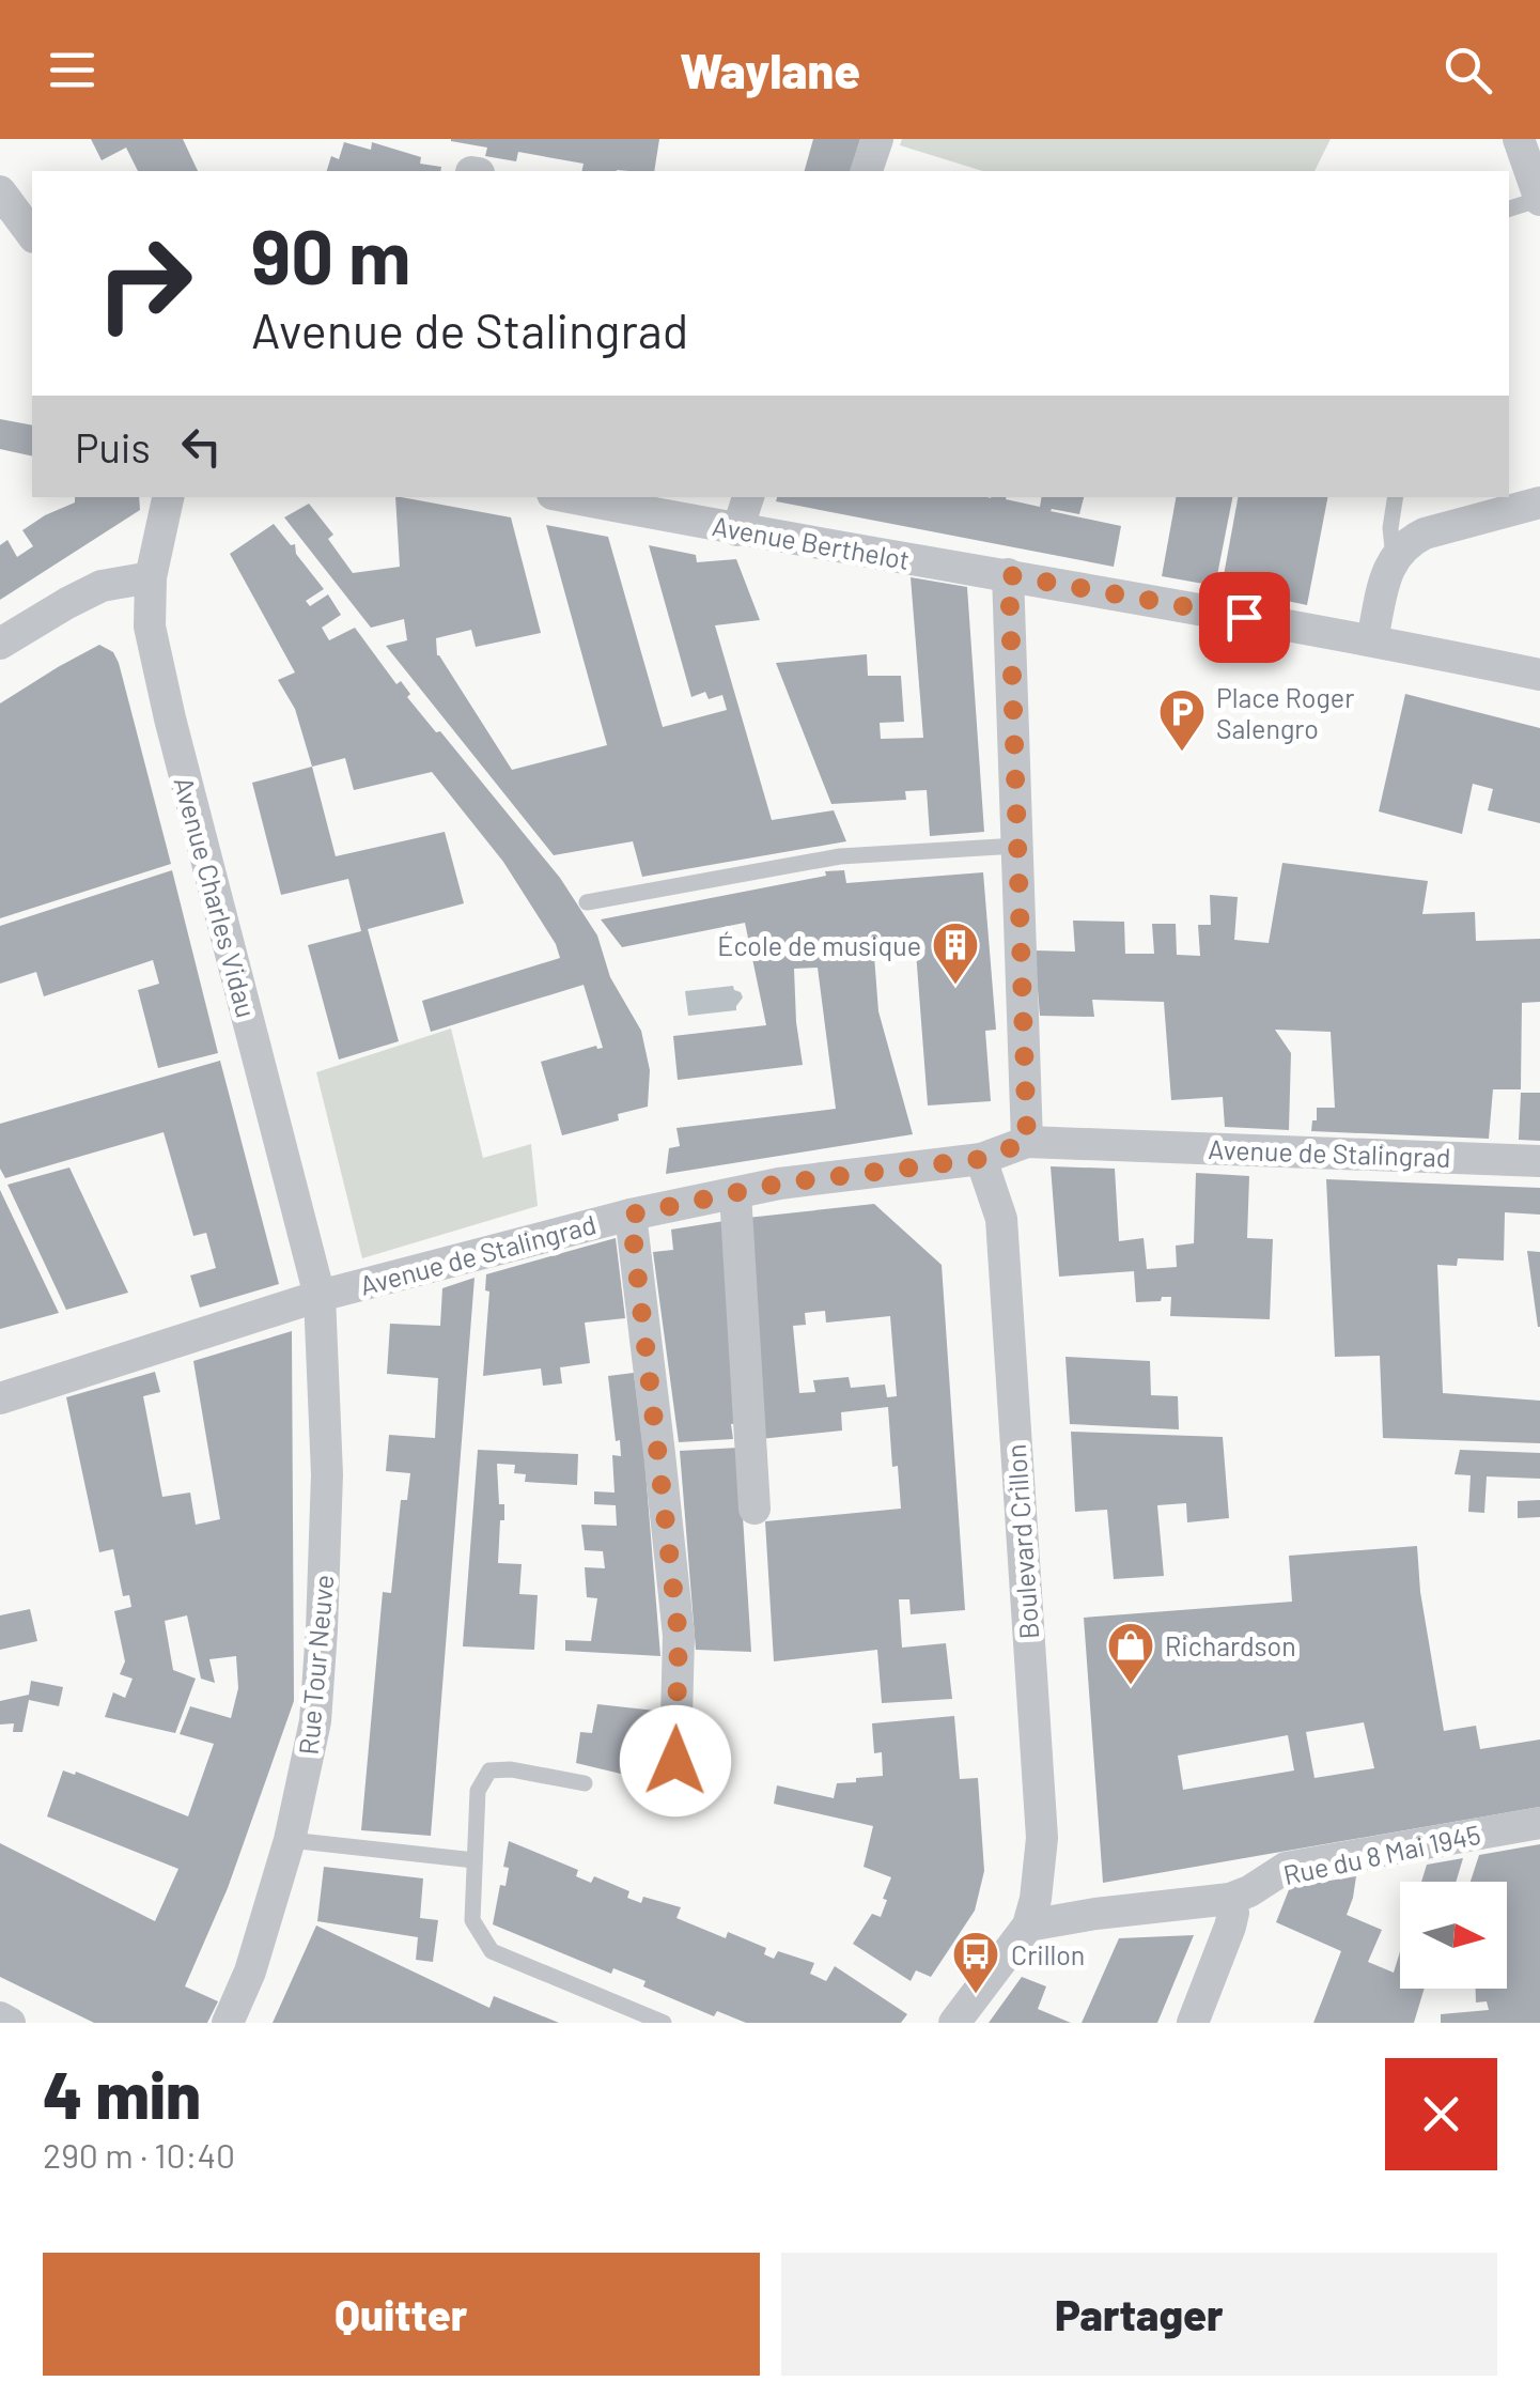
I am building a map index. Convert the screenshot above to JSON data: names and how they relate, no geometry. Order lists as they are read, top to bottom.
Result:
{
  "streets": {
    "street": [
      "Avenue Berthelot",
      "Avenue Charles Vidau",
      "Avenue de Stalingrad",
      "Boulevard Crillon",
      "Rue Tour Neuve",
      "Rue du 8 Mai 1945"
    ]
  },
  "crossings": [
    ["Avenue Charles Vidau", "Avenue de Stalingrad"],
    ["Avenue Charles Vidau", "Rue Tour Neuve"],
    ["Avenue de Stalingrad", "Boulevard Crillon"],
    ["Avenue de Stalingrad", "Rue Tour Neuve"]
  ],
  "places": {
    "parking": ["Place Roger Salengro"],
    "building": ["École de musique"],
    "shop": ["Richardson"],
    "bus stop": ["Crillon"]
  },
  "north": "right",
  "page": {
    "header": "Waylane",
    "turn": ["90 m", "Avenue de Stalingrad"],
    "then": "Puis",
    "heading": ["4 min", "290 m · 10:40"],
    "buttons": ["Quitter", "Partager"]
  }
}
